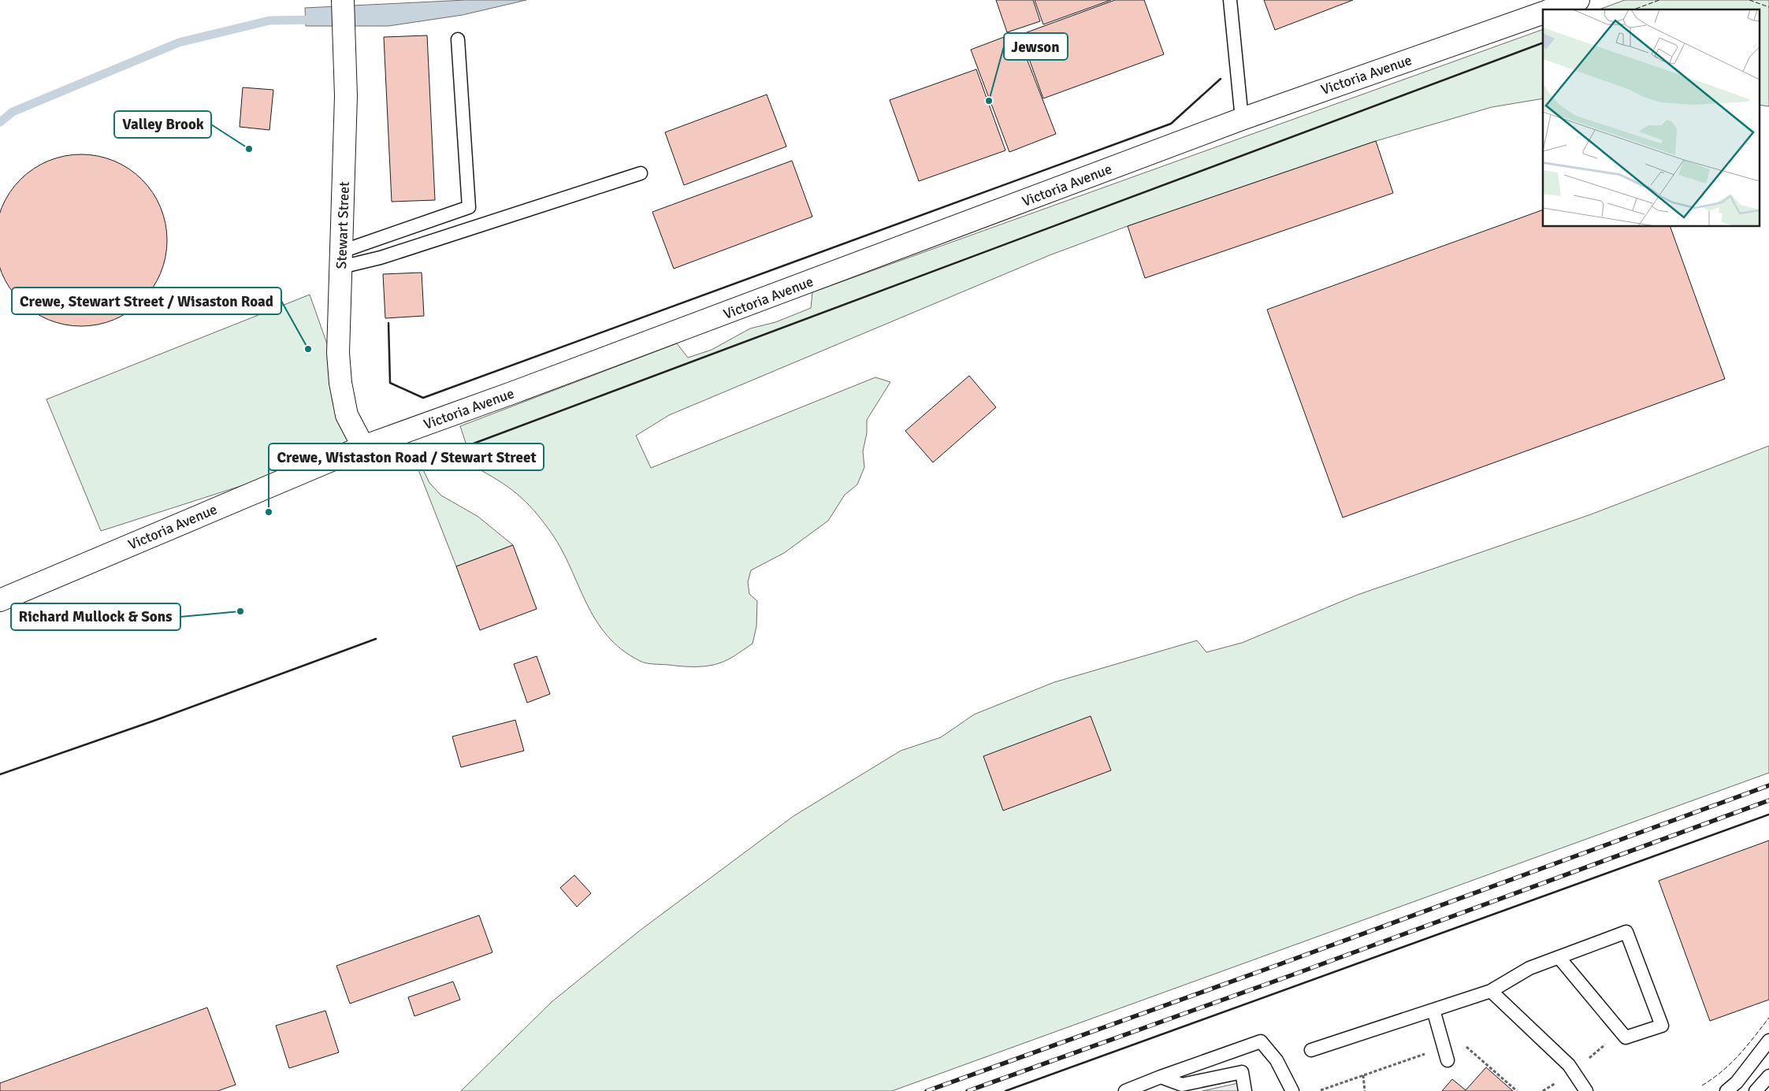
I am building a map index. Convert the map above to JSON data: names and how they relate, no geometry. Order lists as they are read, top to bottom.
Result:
{
  "streets": {
    "street": ["Victoria Avenue", "Stewart Street"]
  },
  "crossings": [
    ["Victoria Avenue", "Stewart Street"]
  ],
  "places": [
    "Jewson",
    "Valley Brook",
    "Crewe, Stewart Street / Wisaston Road",
    "Crewe, Wistaston Road / Stewart Street",
    "Richard Mullock & Sons"
  ]
}
